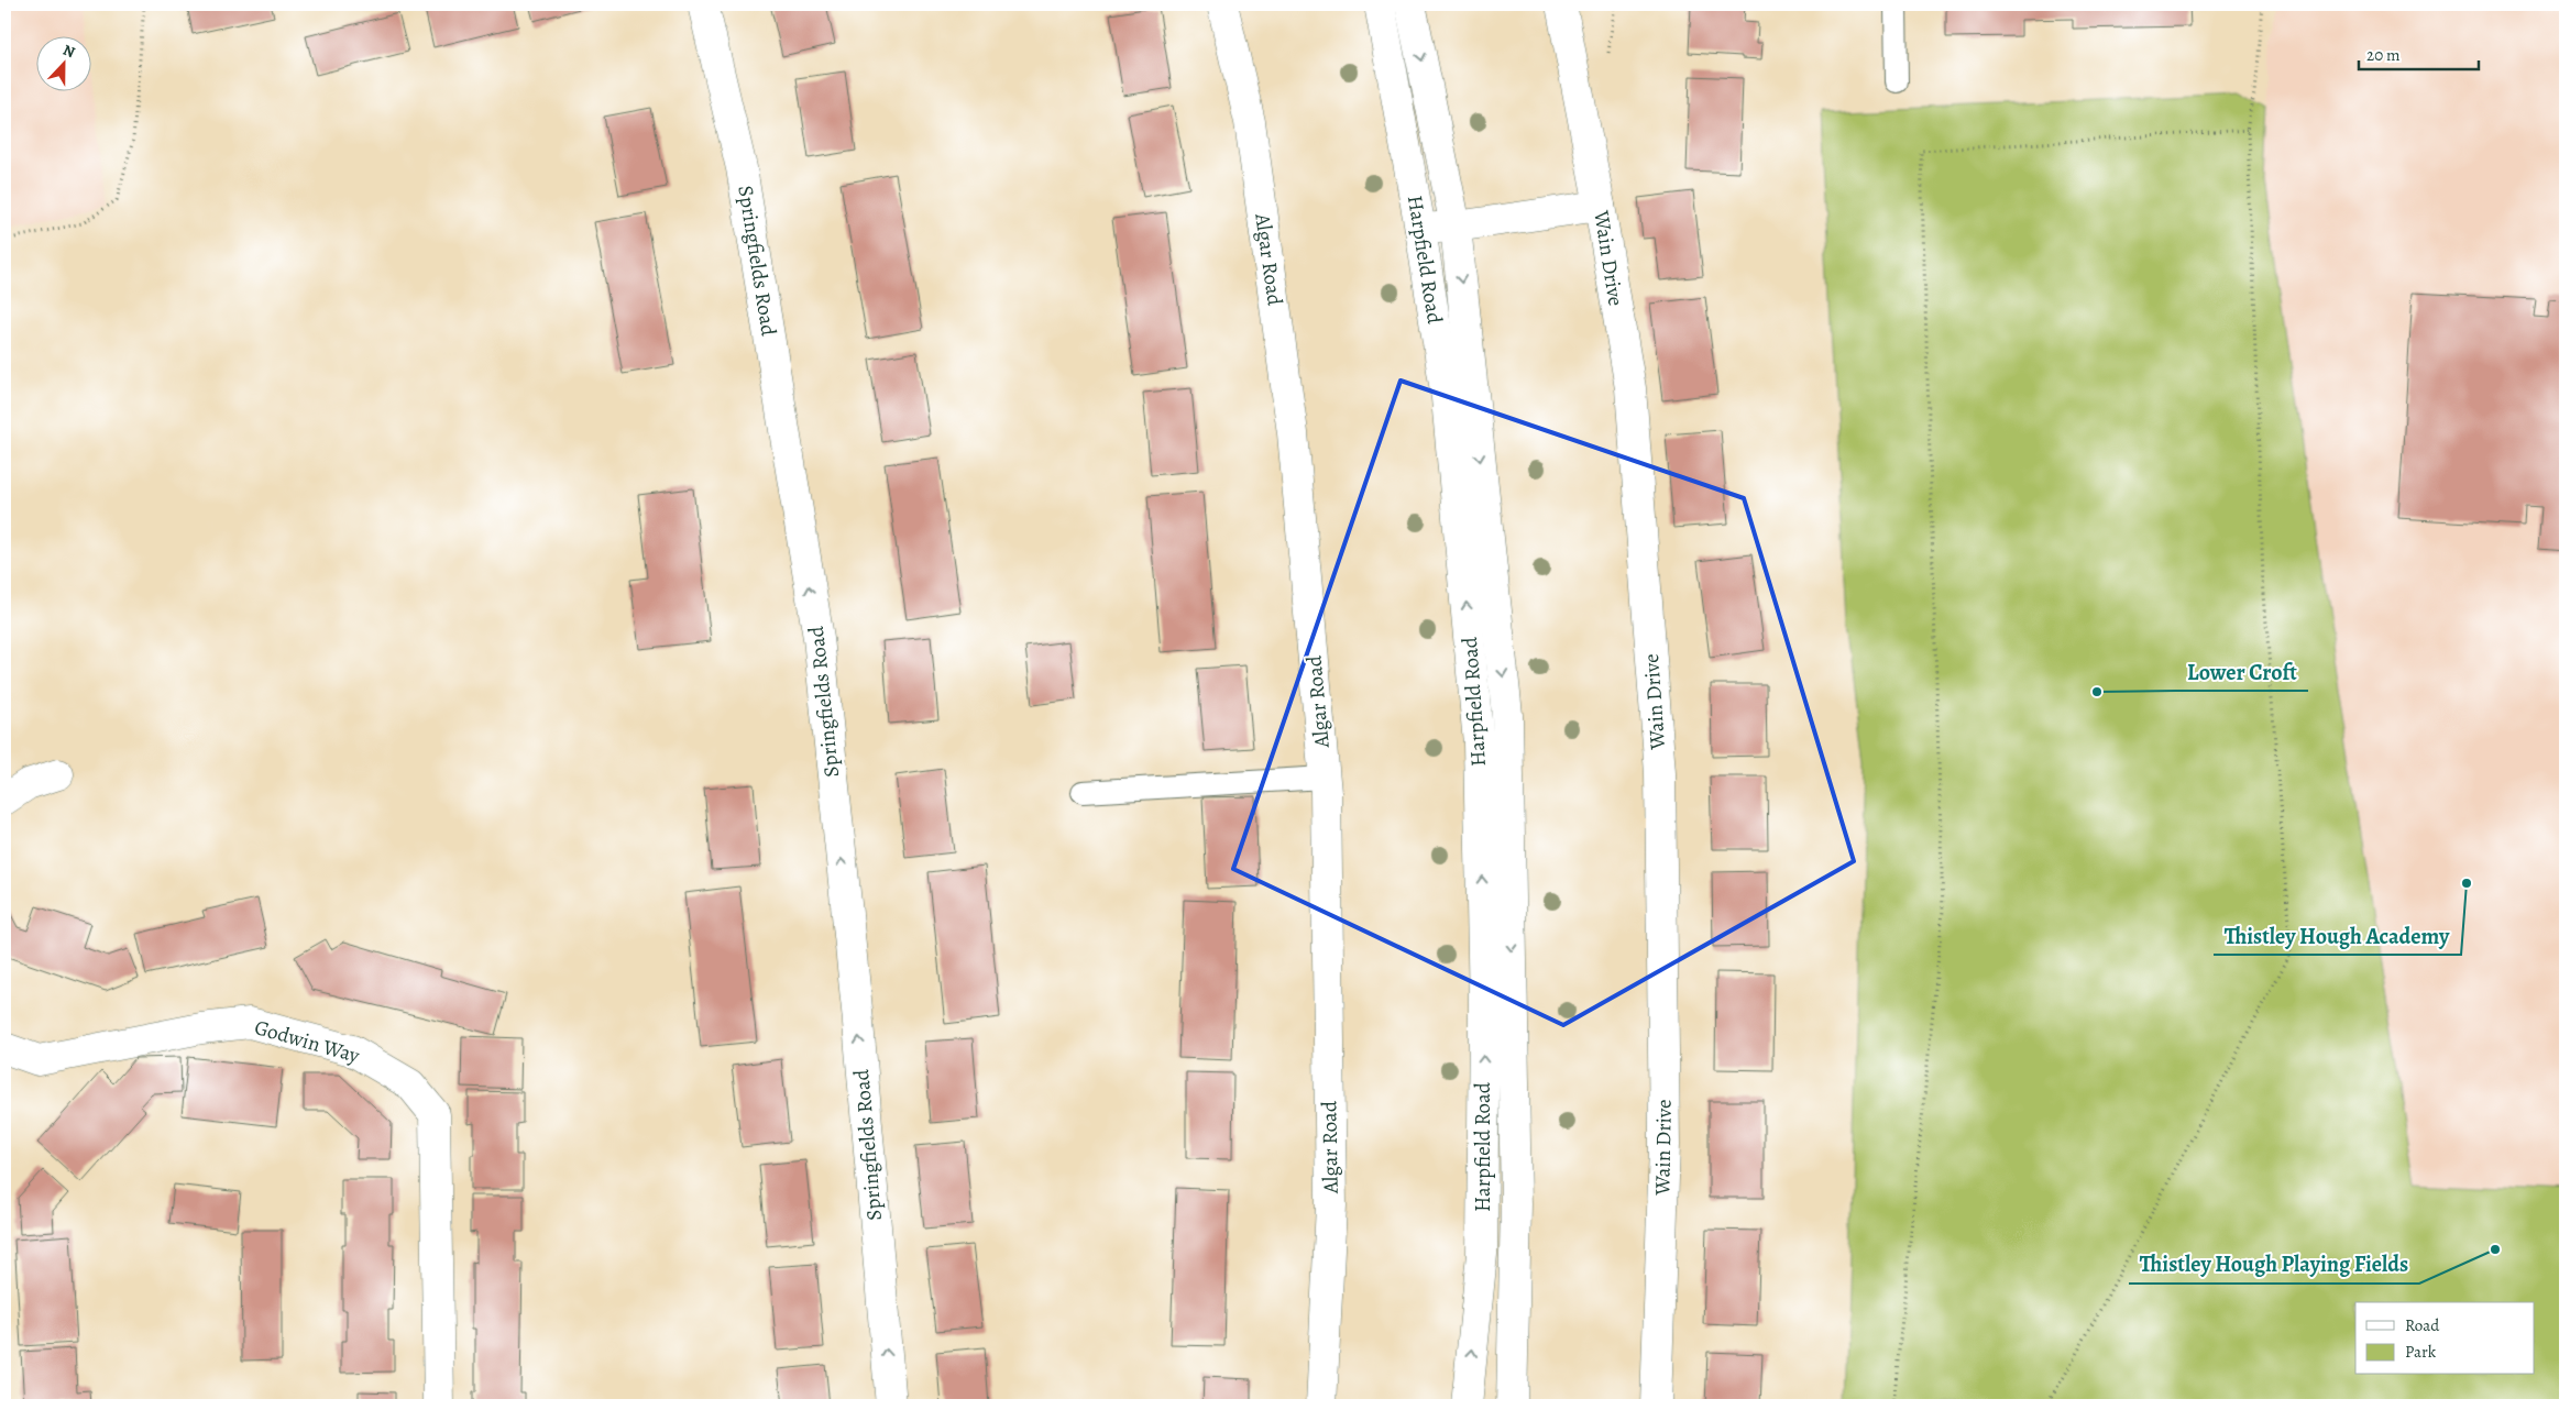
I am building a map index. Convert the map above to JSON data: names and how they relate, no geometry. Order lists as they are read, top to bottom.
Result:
{
  "streets": {
    "street": [
      "Wain Drive",
      "Algar Road",
      "Harpfield Road",
      "Springfields Road",
      "Godwin Way"
    ]
  },
  "one_way": ["Springfields Road"],
  "places": ["Lower Croft", "Thistley Hough Academy", "Thistley Hough Playing Fields"],
  "legend": ["Road", "Park"],
  "scale_bar": "20 m",
  "north": "top"
}
